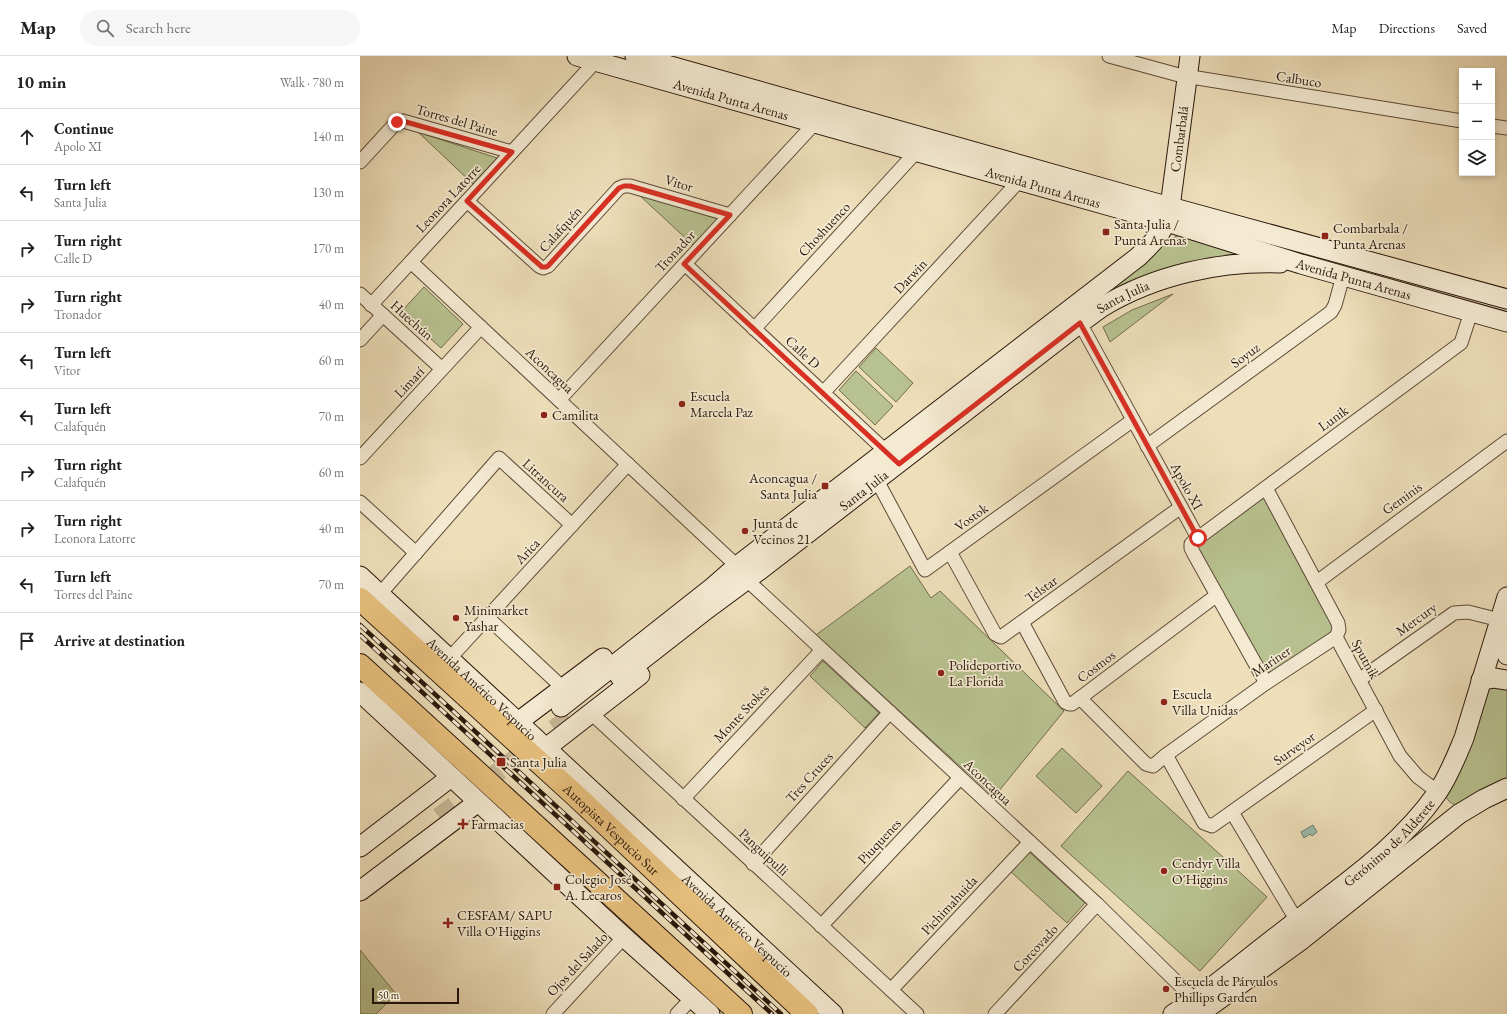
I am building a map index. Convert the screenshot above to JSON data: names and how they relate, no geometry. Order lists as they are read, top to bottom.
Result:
{
  "streets": {
    "highway": ["Autopista Vespucio Sur"],
    "main road": [
      "Avenida Punta Arenas",
      "Combarbalá",
      "Santa Julia",
      "Avenida Américo Vespucio",
      "Gerónimo de Alderete"
    ],
    "street": [
      "Calbuco",
      "Torres del Paine",
      "Vitor",
      "Leonora Latorre",
      "Calafquén",
      "Choshuenco",
      "Tronador",
      "Darwin",
      "Huechún",
      "Calle D",
      "Soyuz",
      "Aconcagua",
      "Limarí",
      "Lunik",
      "Litrancura",
      "Apolo XI",
      "Geminis",
      "Vostok",
      "Arica",
      "Telstar",
      "Mercury",
      "Sputnik",
      "Mariner",
      "Cosmos",
      "Monte Stokes",
      "Surveyor",
      "Tres Cruces",
      "Piuquenes",
      "Panguipulli",
      "Pichimahuida",
      "Corcovado",
      "Ojos del Salado"
    ]
  },
  "crossings": [
    ["Calbuco", "Combarbalá"],
    ["Avenida Punta Arenas", "Combarbalá"],
    ["Avenida Punta Arenas", "Leonora Latorre"],
    ["Avenida Punta Arenas", "Choshuenco"],
    ["Avenida Punta Arenas", "Tronador"],
    ["Avenida Punta Arenas", "Darwin"],
    ["Avenida Punta Arenas", "Santa Julia"],
    ["Avenida Punta Arenas", "Soyuz"],
    ["Avenida Punta Arenas", "Lunik"],
    ["Torres del Paine", "Leonora Latorre"],
    ["Combarbalá", "Santa Julia"],
    ["Vitor", "Calafquén"],
    ["Vitor", "Tronador"],
    ["Leonora Latorre", "Calafquén"],
    ["Leonora Latorre", "Huechún"],
    ["Leonora Latorre", "Aconcagua"],
    ["Choshuenco", "Calle D"],
    ["Tronador", "Calle D"],
    ["Tronador", "Aconcagua"],
    ["Darwin", "Calle D"],
    ["Santa Julia", "Calle D"],
    ["Santa Julia", "Aconcagua"],
    ["Santa Julia", "Apolo XI"],
    ["Santa Julia", "Vostok"],
    ["Santa Julia", "Avenida Américo Vespucio"],
    ["Santa Julia", "Panguipulli"],
    ["Huechún", "Limarí"],
    ["Soyuz", "Apolo XI"],
    ["Aconcagua", "Limarí"],
    ["Aconcagua", "Arica"],
    ["Aconcagua", "Monte Stokes"],
    ["Aconcagua", "Tres Cruces"],
    ["Aconcagua", "Piuquenes"],
    ["Aconcagua", "Gerónimo de Alderete"],
    ["Aconcagua", "Pichimahuida"],
    ["Aconcagua", "Corcovado"],
    ["Lunik", "Apolo XI"],
    ["Lunik", "Sputnik"],
    ["Litrancura", "Arica"],
    ["Apolo XI", "Vostok"],
    ["Apolo XI", "Telstar"],
    ["Geminis", "Sputnik"],
    ["Vostok", "Telstar"],
    ["Arica", "Avenida Américo Vespucio"],
    ["Telstar", "Cosmos"],
    ["Mercury", "Sputnik"],
    ["Mercury", "Gerónimo de Alderete"],
    ["Sputnik", "Mariner"],
    ["Sputnik", "Surveyor"],
    ["Sputnik", "Gerónimo de Alderete"],
    ["Mariner", "Cosmos"],
    ["Mariner", "Surveyor"],
    ["Avenida Américo Vespucio", "Autopista Vespucio Sur"],
    ["Monte Stokes", "Panguipulli"],
    ["Tres Cruces", "Panguipulli"],
    ["Piuquenes", "Panguipulli"],
    ["Panguipulli", "Pichimahuida"]
  ],
  "places": {
    "transit": [
      "Santa Julia / Punta Arenas",
      "Combarbala / Punta Arenas",
      "Aconcagua / Santa Julia",
      "Santa Julia",
      "Colegio José A. Lecaros"
    ],
    "other": [
      "Escuela Marcela Paz",
      "Camilita",
      "Junta de Vecinos 21",
      "Minimarket Yashar",
      "Polideportivo La Florida",
      "Escuela Villa Unidas",
      "Cendyr Villa O'Higgins",
      "Escuela de Párvulos Phillips Garden"
    ],
    "health": ["Farmacias", "CESFAM/ SAPU Villa O'Higgins"]
  },
  "scale_bar": "50 m",
  "page": {
    "header": "Map",
    "search": "Search here",
    "nav": ["Map", "Directions", "Saved"],
    "heading": ["10 min", "Walk · 780 m"],
    "map_buttons": ["+", "−"],
    "list": [
      ["Continue", "Apolo XI", "140 m"],
      ["Turn left", "Santa Julia", "130 m"],
      ["Turn right", "Calle D", "170 m"],
      ["Turn right", "Tronador", "40 m"],
      ["Turn left", "Vitor", "60 m"],
      ["Turn left", "Calafquén", "70 m"],
      ["Turn right", "Calafquén", "60 m"],
      ["Turn right", "Leonora Latorre", "40 m"],
      ["Turn left", "Torres del Paine", "70 m"],
      "Arrive at destination"
    ],
    "scale": "50 m"
  }
}
